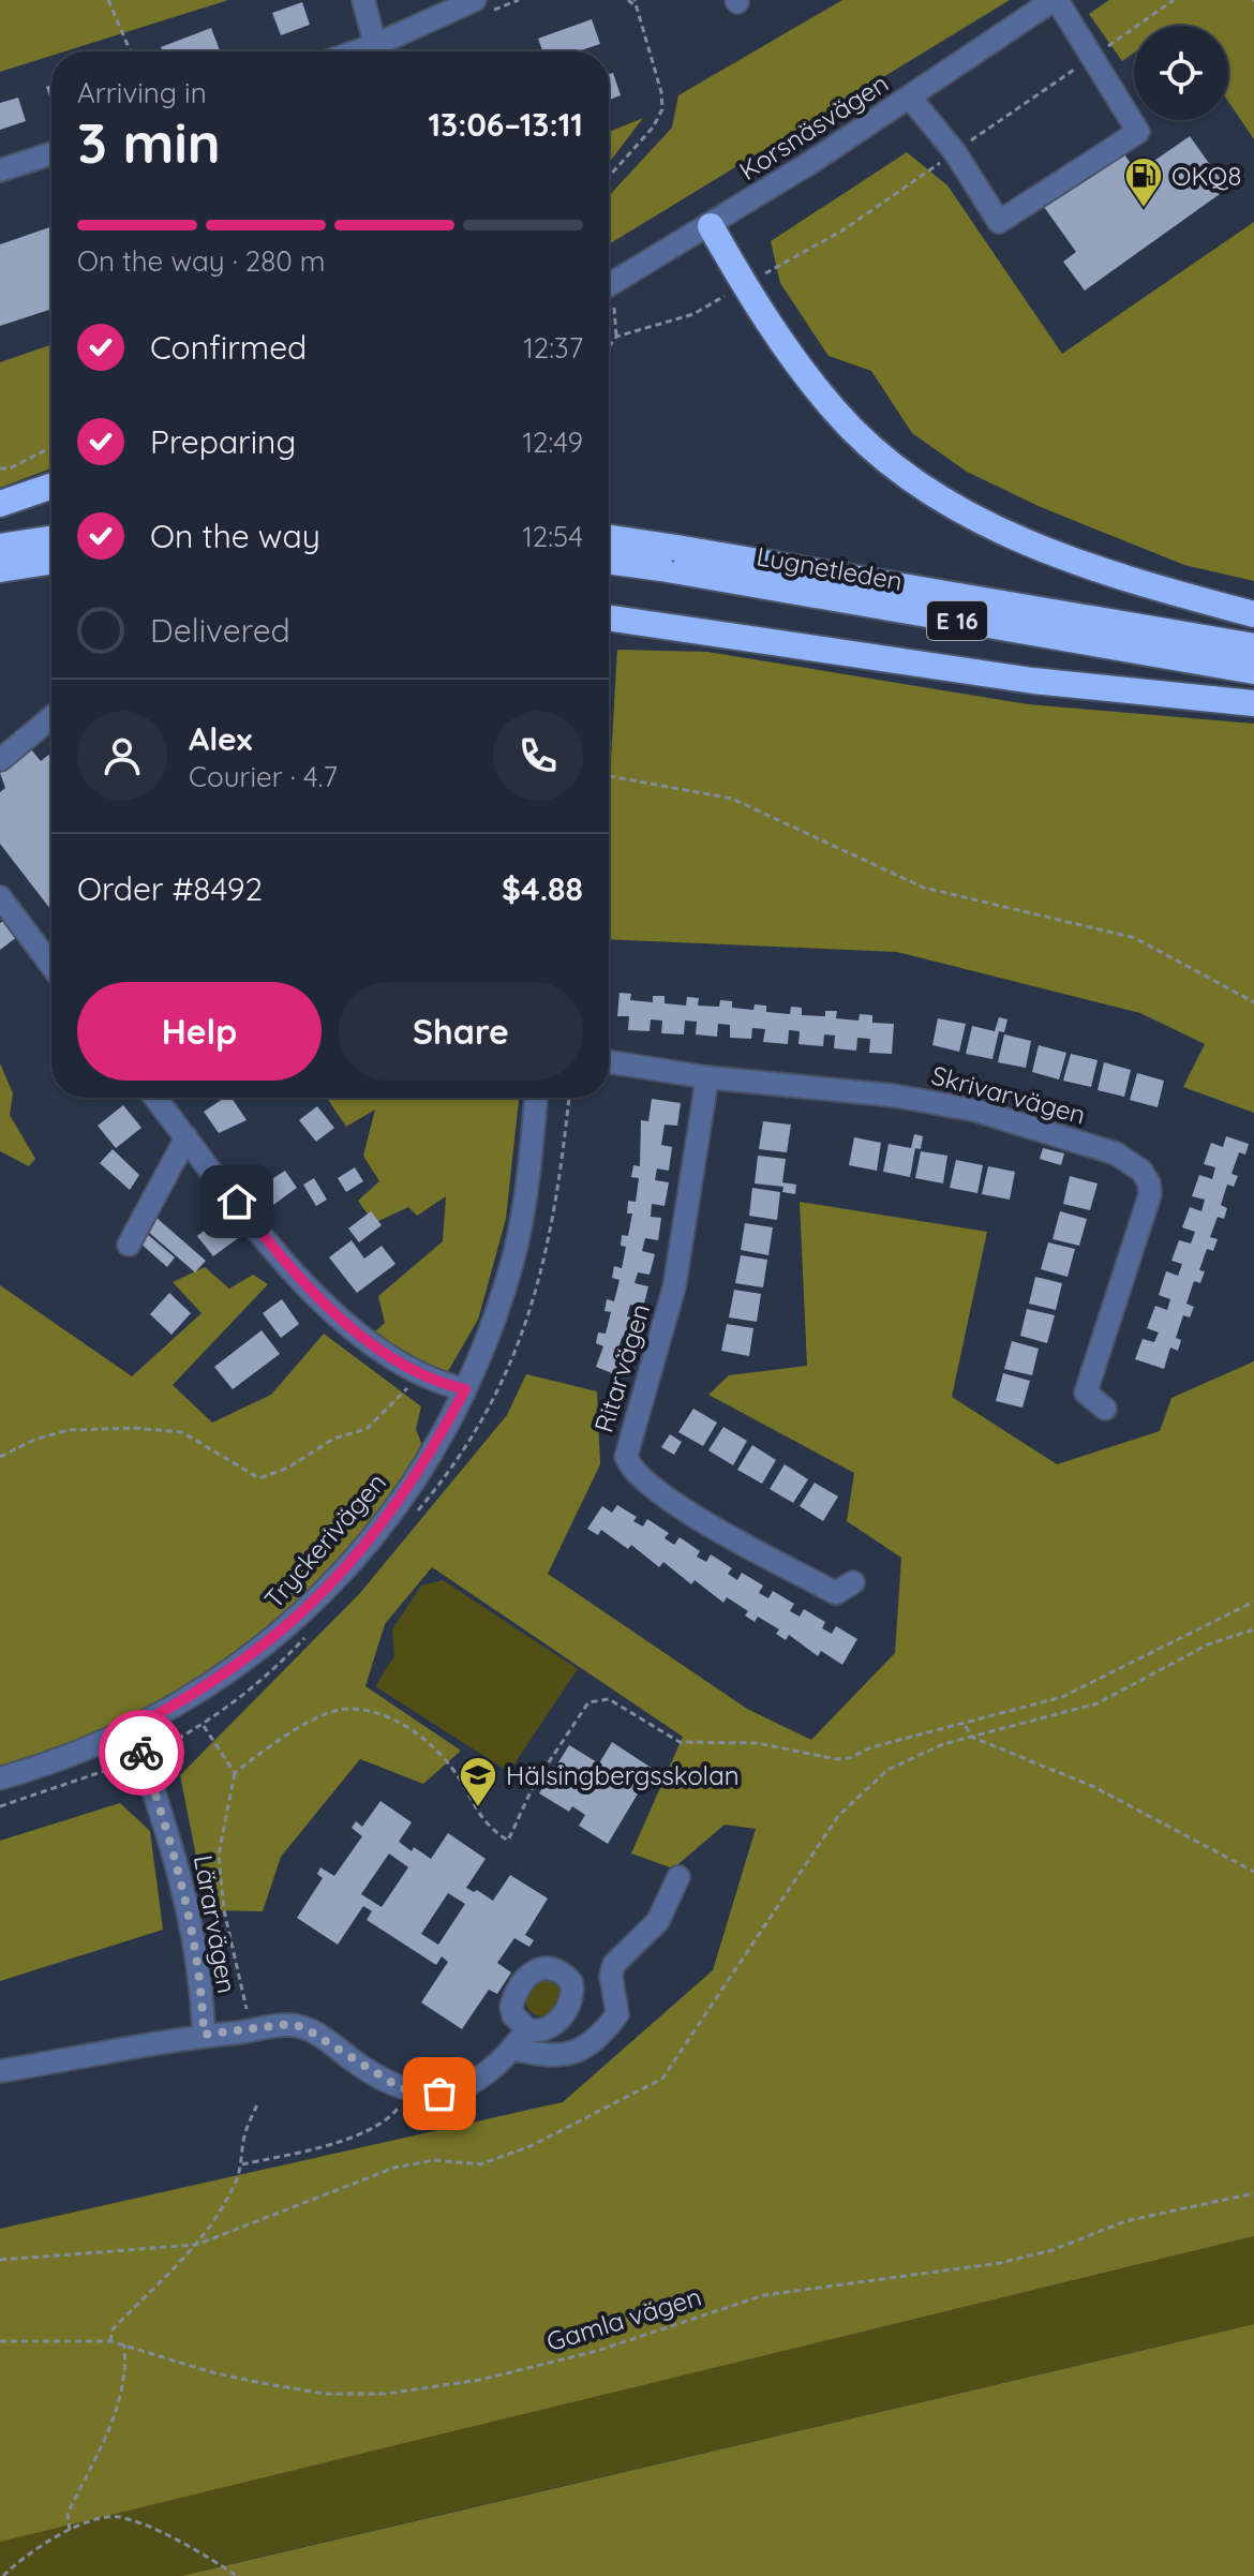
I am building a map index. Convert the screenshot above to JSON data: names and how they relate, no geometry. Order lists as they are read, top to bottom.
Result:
{
  "streets": {
    "highway": ["Lugnetleden", "E 16"],
    "street": [
      "Korsnäsvägen",
      "Skrivarvägen",
      "Ritarvägen",
      "Tryckerivägen",
      "Lärarvägen"
    ],
    "path": ["Gamla vägen"]
  },
  "crossings": [
    ["Skrivarvägen", "Ritarvägen"],
    ["Tryckerivägen", "Lärarvägen"]
  ],
  "places": {
    "fuel station": ["OKQ8"],
    "school or university": ["Hälsingbergsskolan"]
  },
  "page": {
    "heading": ["3 min", "Arriving in", "13:06–13:11"],
    "panel": [
      "Alex",
      "Courier · 4.7",
      "Order #8492",
      "$4.88"
    ],
    "bar": "On the way · 280 m",
    "list": [
      ["Confirmed", "12:37"],
      ["Preparing", "12:49"],
      ["On the way", "12:54"],
      "Delivered"
    ],
    "buttons": ["Help", "Share"]
  }
}
